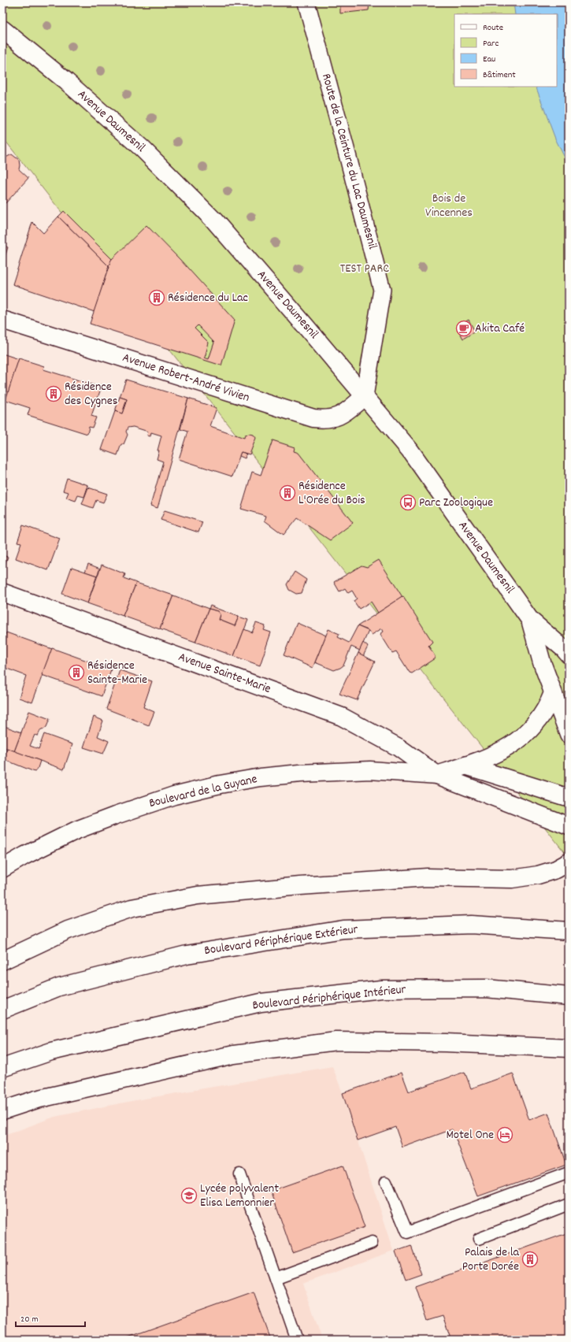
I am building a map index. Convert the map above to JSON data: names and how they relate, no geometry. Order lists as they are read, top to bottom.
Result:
{
  "streets": {
    "main road": [
      "Avenue Daumesnil",
      "Avenue Robert-André Vivien",
      "Avenue Sainte-Marie",
      "Boulevard de la Guyane",
      "Boulevard Périphérique Extérieur",
      "Boulevard Périphérique Intérieur"
    ],
    "street": ["Route de la Ceinture du Lac Daumesnil"]
  },
  "crossings": [
    ["Avenue Daumesnil", "Route de la Ceinture du Lac Daumesnil"],
    ["Avenue Daumesnil", "Avenue Robert-André Vivien"],
    ["Avenue Daumesnil", "Boulevard de la Guyane"],
    ["Route de la Ceinture du Lac Daumesnil", "Avenue Robert-André Vivien"],
    ["Avenue Sainte-Marie", "Boulevard de la Guyane"]
  ],
  "parks": ["Bois de Vincennes", "TEST PARC"],
  "places": {
    "building": [
      "Résidence du Lac",
      "Résidence des Cygnes",
      "Résidence L'Orée du Bois",
      "Résidence Sainte-Marie",
      "Palais de la Porte Dorée"
    ],
    "cafe": ["Akita Café"],
    "bus stop": ["Parc Zoologique"],
    "hotel": ["Motel One"],
    "school or university": ["Lycée polyvalent Elisa Lemonnier"]
  },
  "legend": [
    "Route",
    "Parc",
    "Eau",
    "Bâtiment"
  ],
  "scale_bar": "20 m"
}
